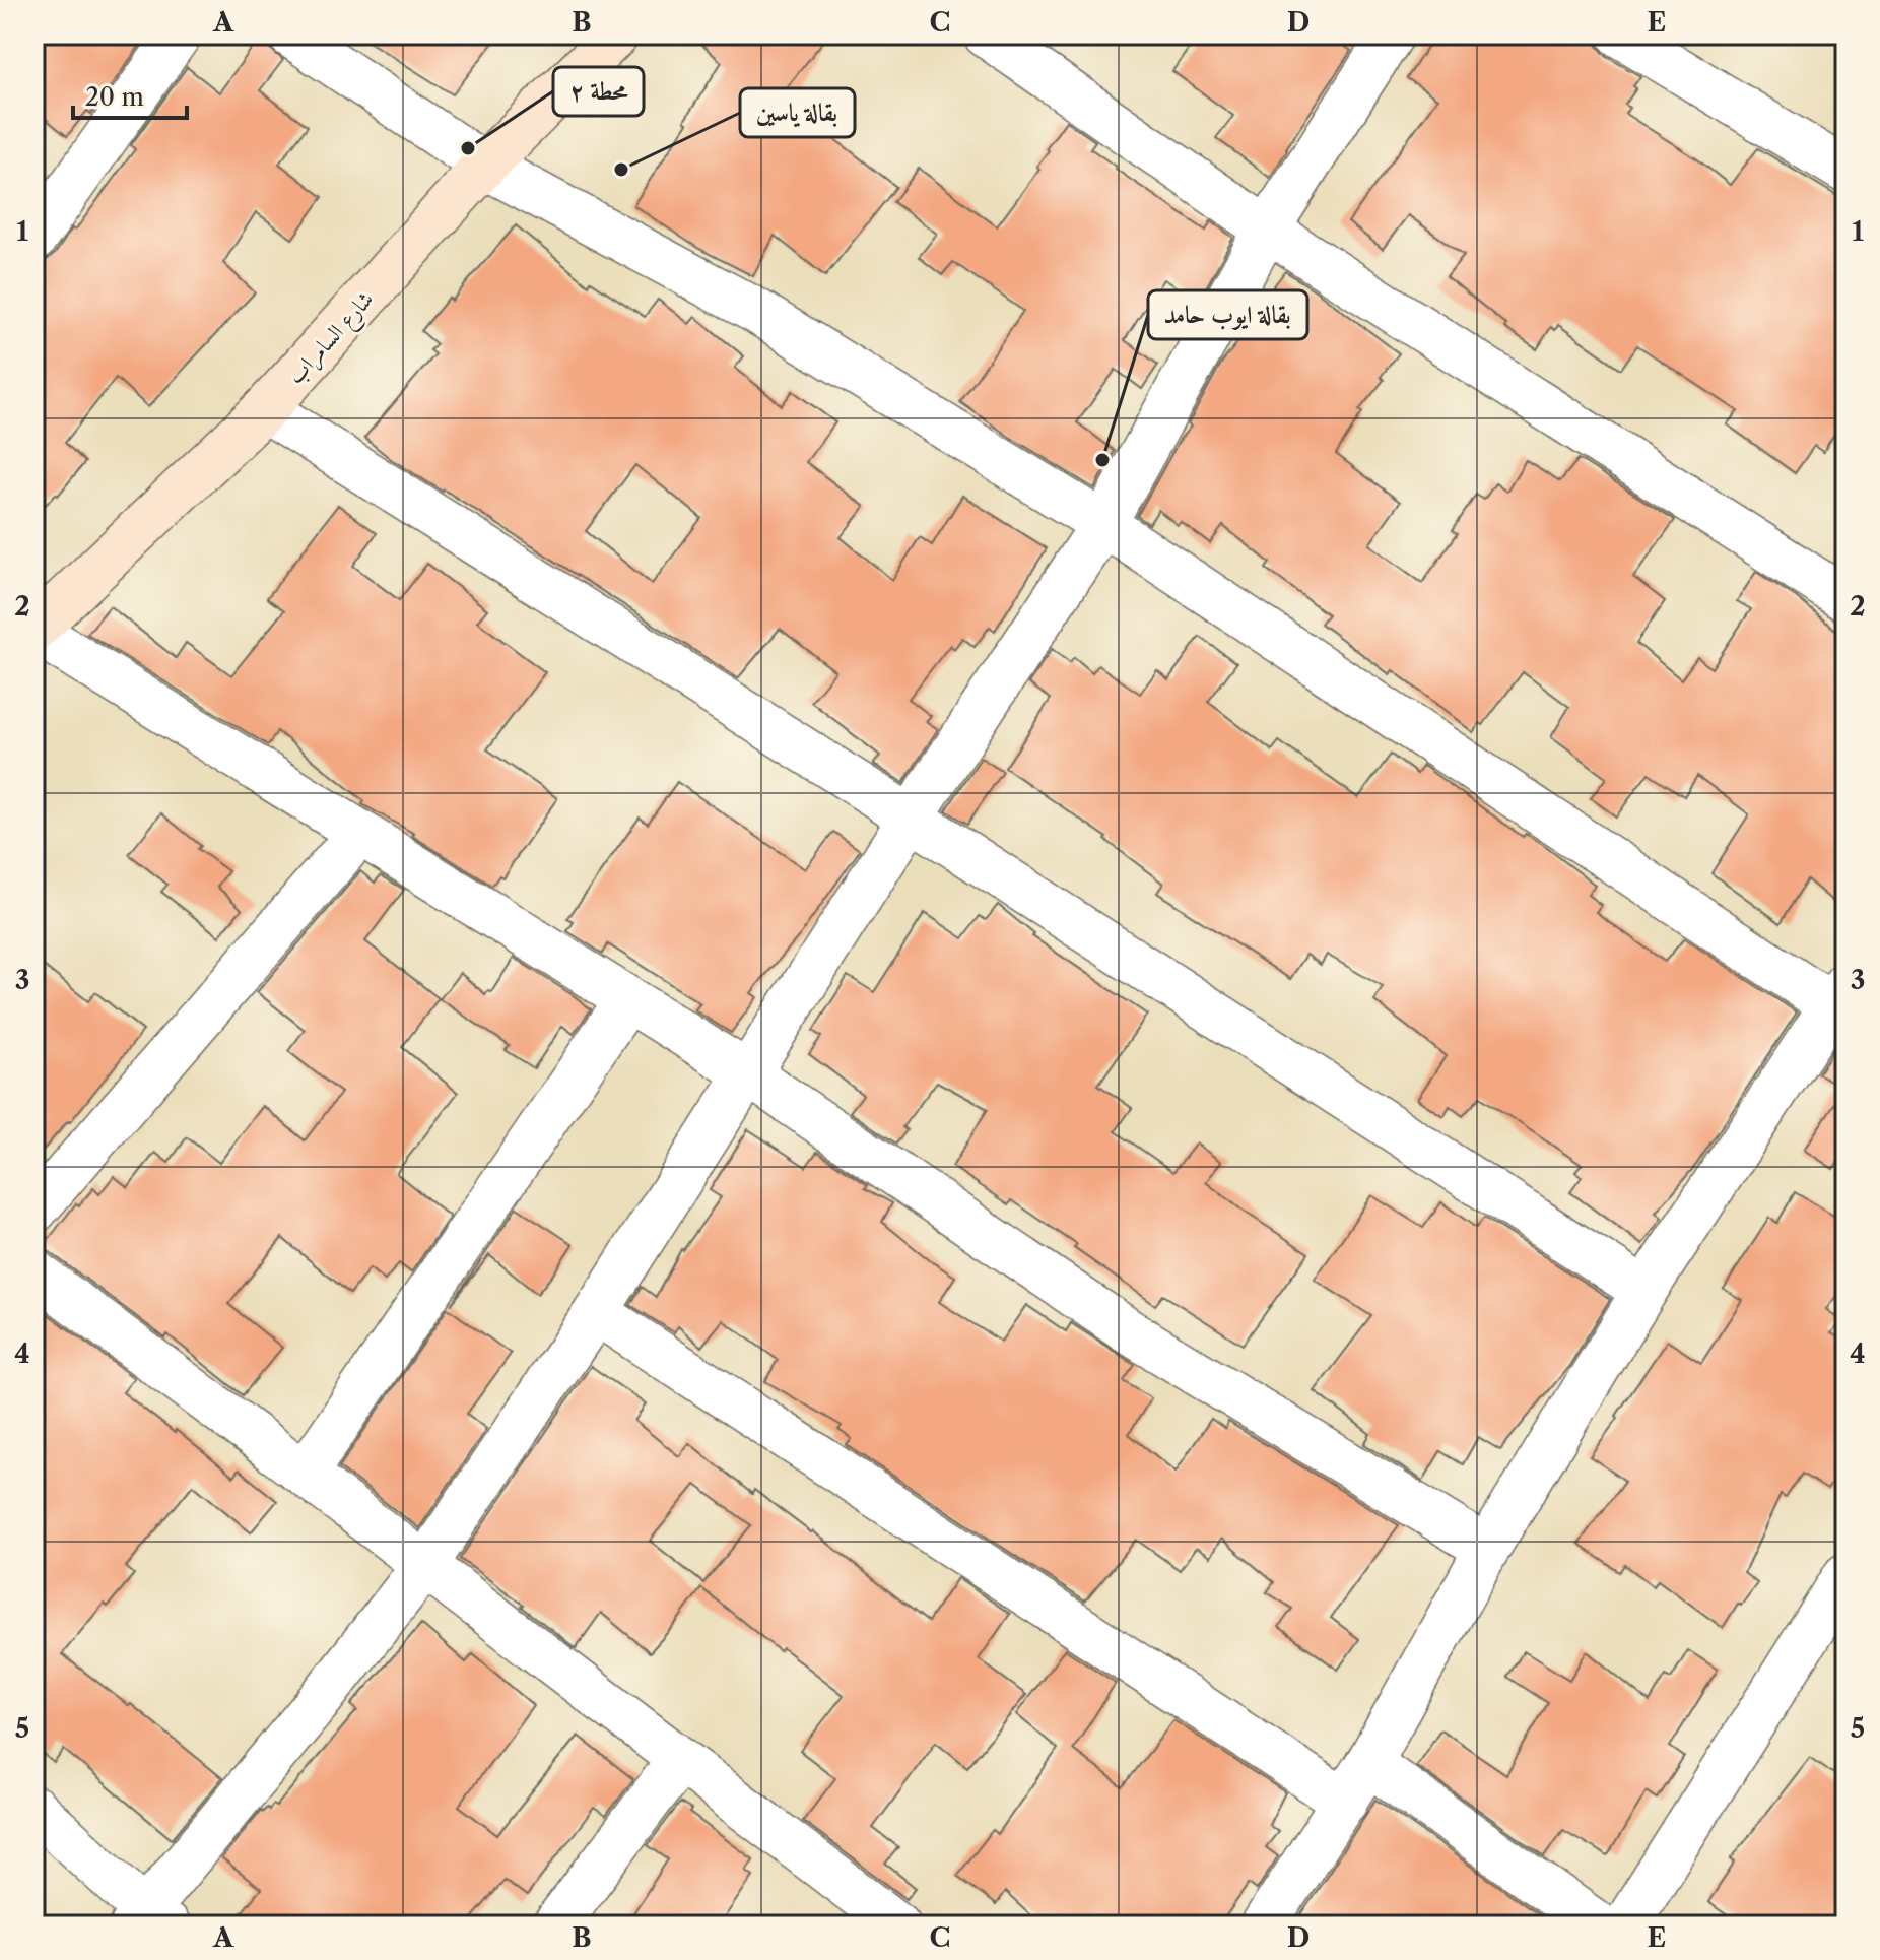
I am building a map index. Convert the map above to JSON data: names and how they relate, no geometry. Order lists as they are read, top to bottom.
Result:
{
  "streets": {
    "street": ["شارع السامراب"]
  },
  "places": ["محطة ٢", "بقالة ياسين", "بقالة ايوب حامد"],
  "scale_bar": "20 m",
  "grid": {
    "columns": [
      "A",
      "B",
      "C",
      "D",
      "E"
    ],
    "rows": [
      "1",
      "2",
      "3",
      "4",
      "5"
    ]
  }
}
